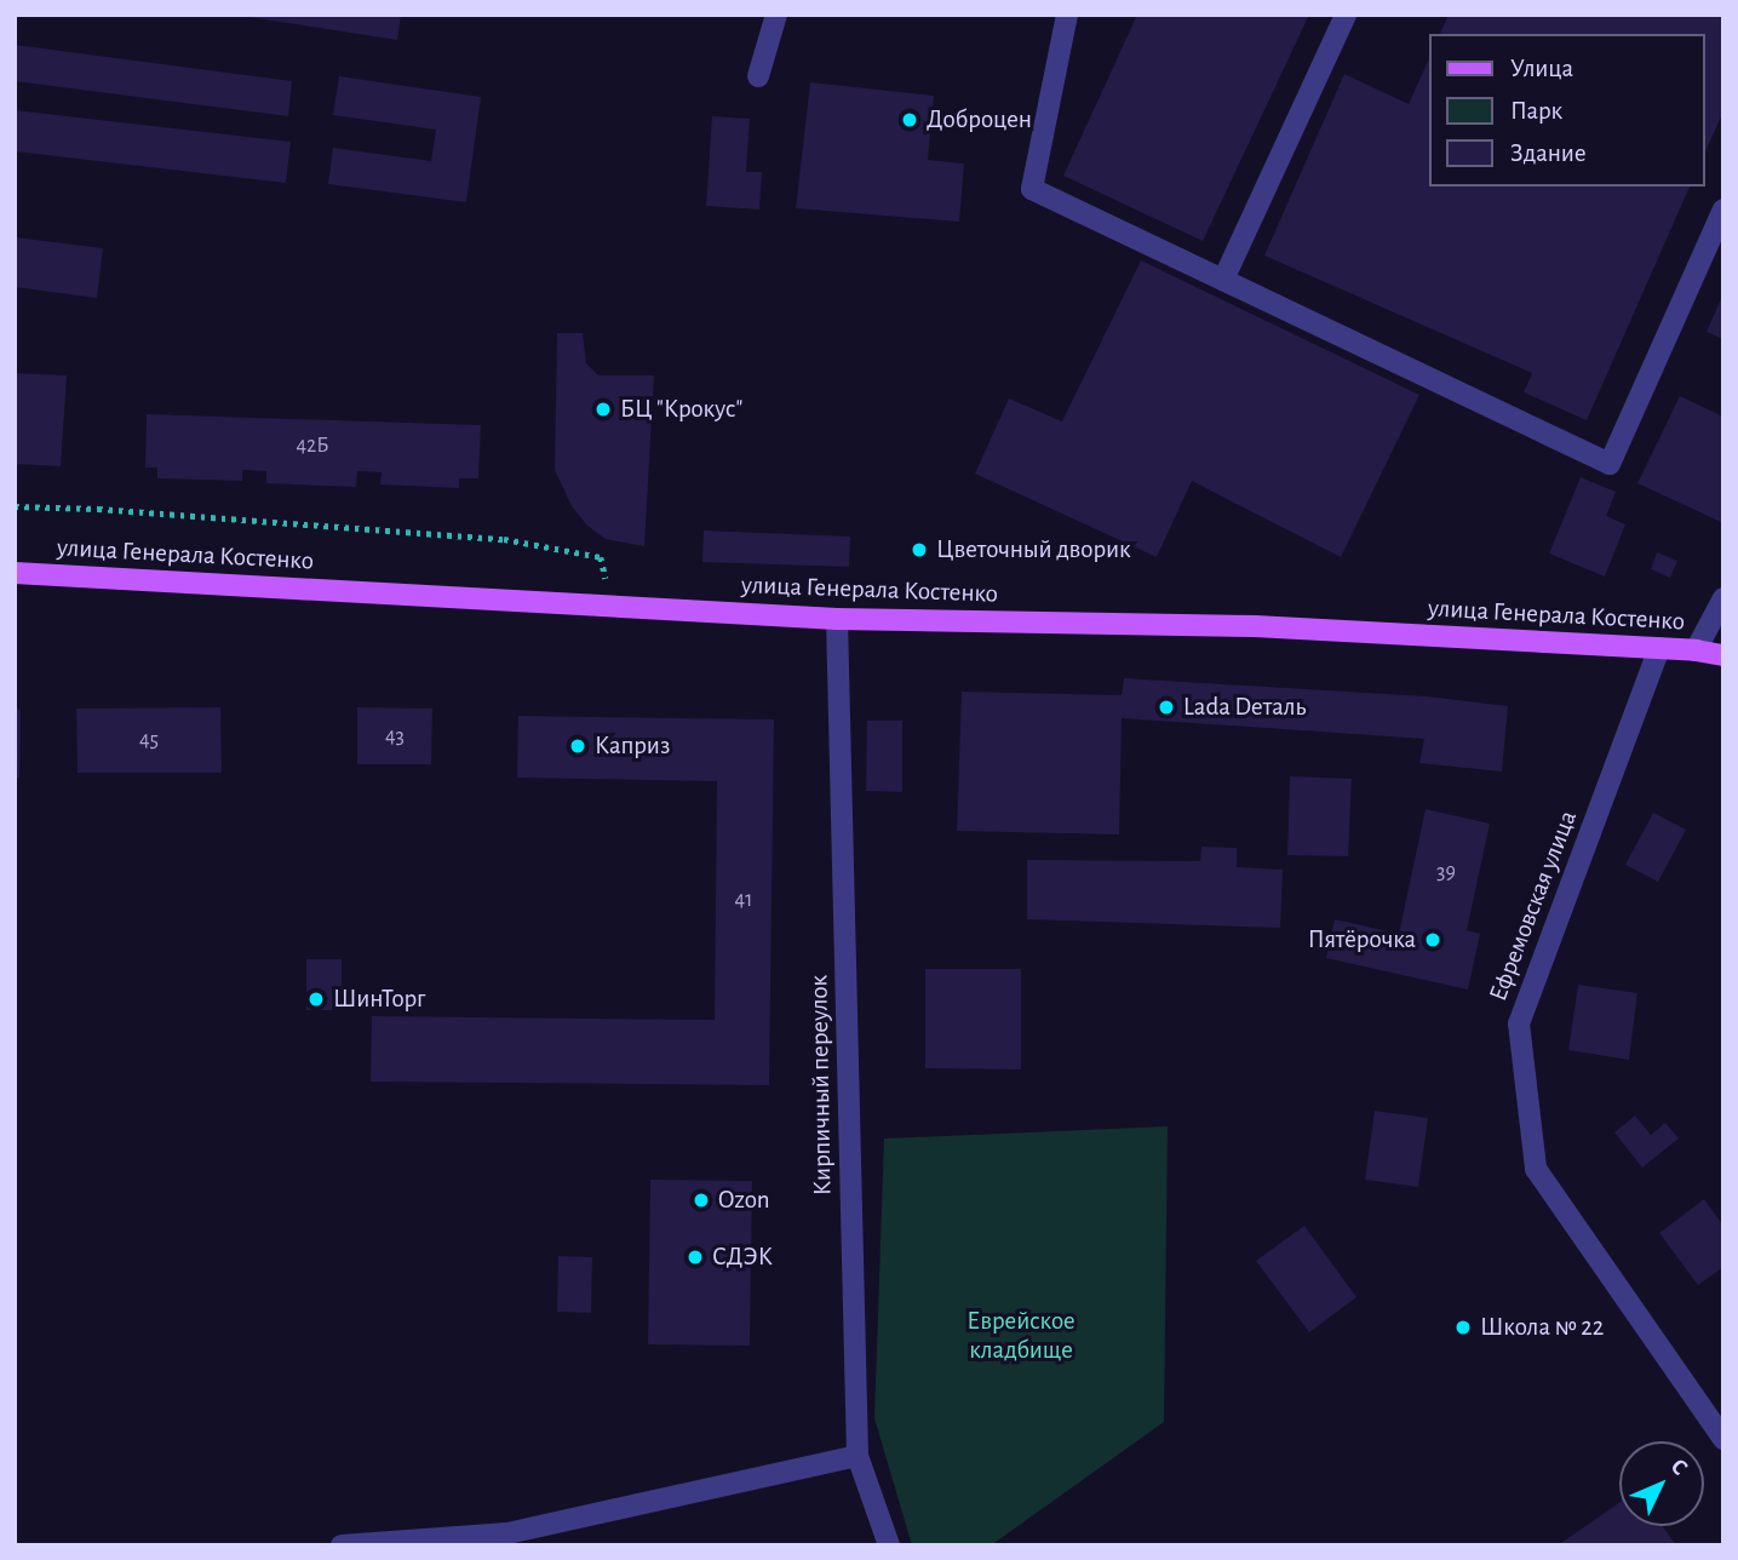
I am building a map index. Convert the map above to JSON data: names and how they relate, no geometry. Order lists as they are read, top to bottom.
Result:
{
  "streets": {
    "main road": ["улица Генерала Костенко"],
    "street": ["Ефремовская улица", "Кирпичный переулок"]
  },
  "crossings": [
    ["улица Генерала Костенко", "Ефремовская улица"],
    ["улица Генерала Костенко", "Кирпичный переулок"]
  ],
  "parks": ["Еврейское кладбище"],
  "places": [
    "Доброцен",
    "БЦ \"Крокус\"",
    "Цветочный дворик",
    "Lada Dеталь",
    "Каприз",
    "Пятёрочка",
    "ШинТорг",
    "Ozon",
    "СДЭК",
    "Школа № 22"
  ],
  "house_numbers": [
    "42Б",
    "43",
    "45",
    "39",
    "41"
  ],
  "legend": ["Улица", "Парк", "Здание"],
  "north": "top right"
}
